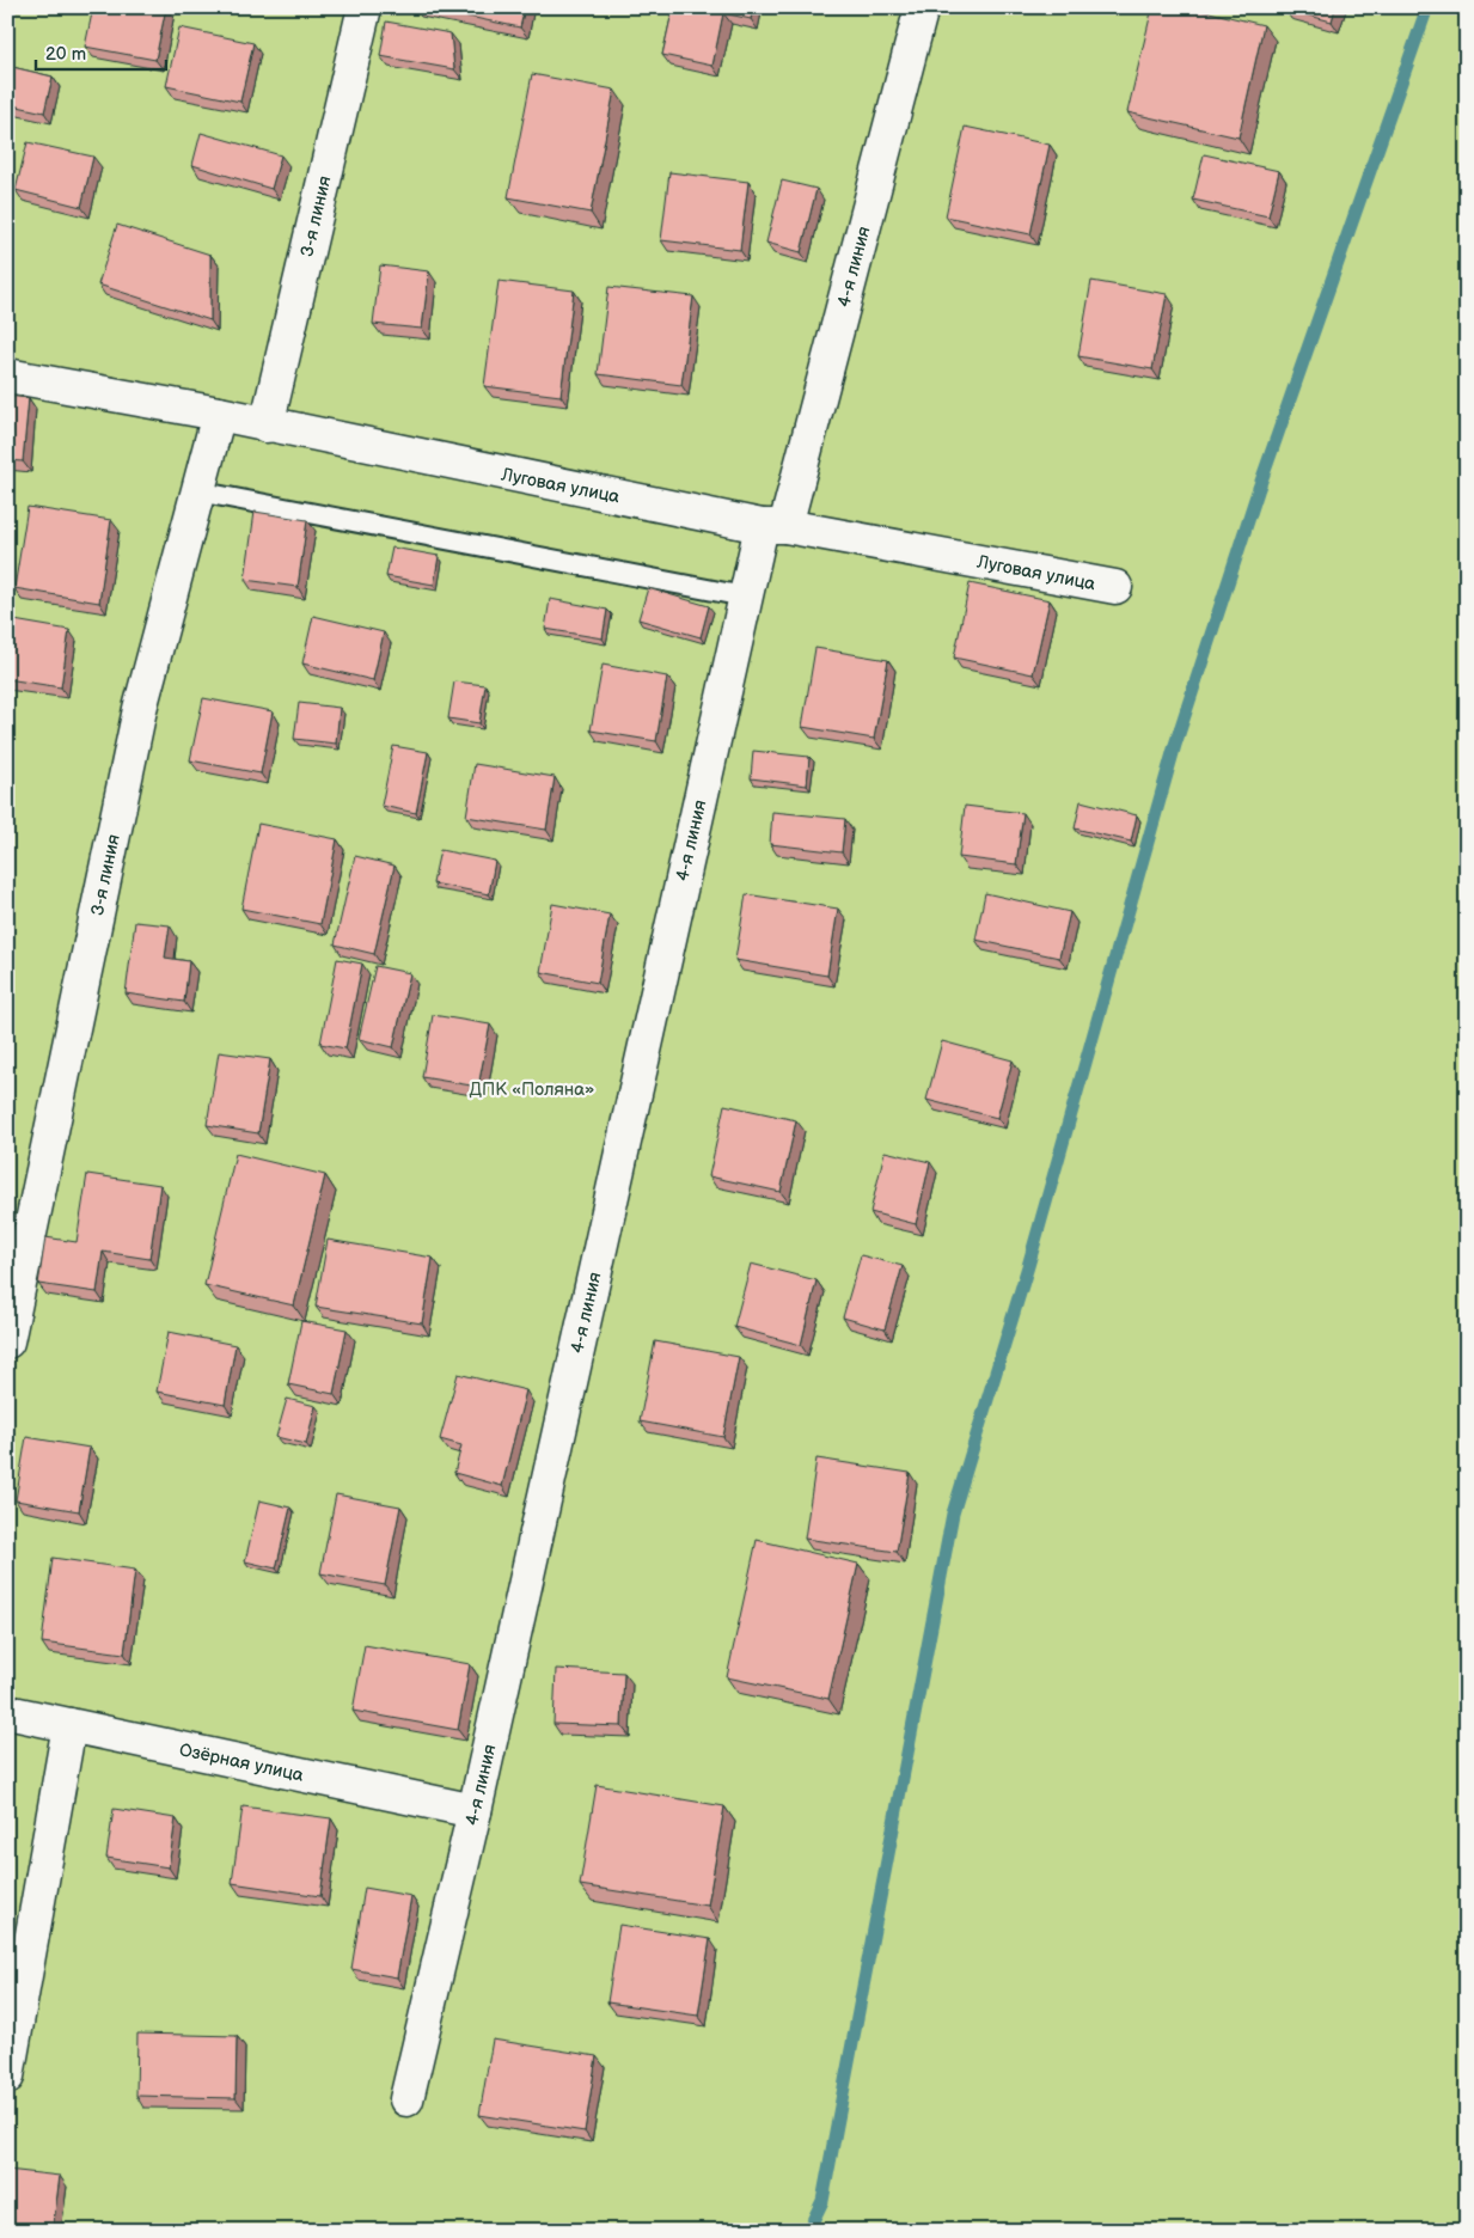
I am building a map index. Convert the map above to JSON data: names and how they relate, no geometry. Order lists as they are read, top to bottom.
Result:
{
  "streets": {
    "street": [
      "3-я линия",
      "4-я линия",
      "Луговая улица",
      "Озёрная улица"
    ]
  },
  "crossings": [
    ["3-я линия", "Луговая улица"],
    ["4-я линия", "Луговая улица"],
    ["4-я линия", "Озёрная улица"]
  ],
  "parks": ["ДПК «Поляна»"],
  "scale_bar": "20 m"
}
